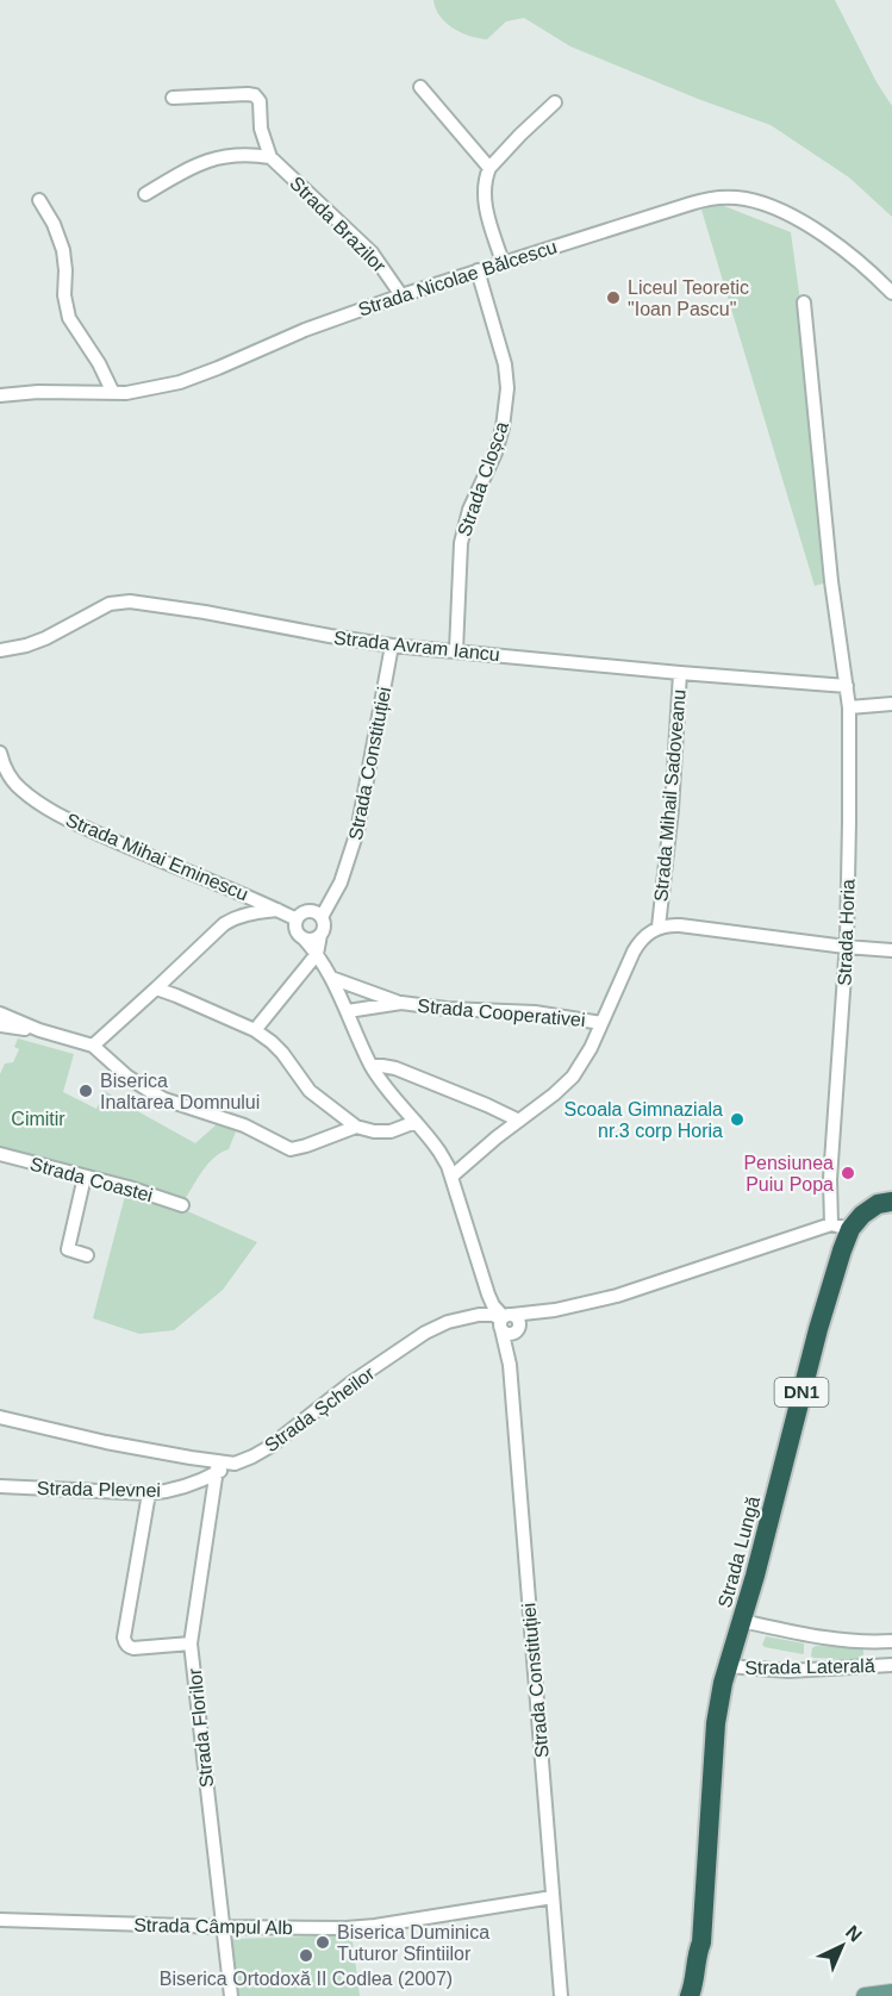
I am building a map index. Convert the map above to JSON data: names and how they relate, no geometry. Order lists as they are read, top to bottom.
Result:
{
  "streets": {
    "highway": ["DN1", "Strada Lungă"],
    "street": [
      "Strada Brazilor",
      "Strada Nicolae Bălcescu",
      "Strada Cloșca",
      "Strada Avram Iancu",
      "Strada Constituției",
      "Strada Mihail Sadoveanu",
      "Strada Mihai Eminescu",
      "Strada Horia",
      "Strada Cooperativei",
      "Strada Coastei",
      "Strada Șcheilor",
      "Strada Plevnei",
      "Strada Laterală",
      "Strada Florilor",
      "Strada Câmpul Alb"
    ]
  },
  "crossings": [
    ["Strada Brazilor", "Strada Nicolae Bălcescu"],
    ["Strada Nicolae Bălcescu", "Strada Cloșca"],
    ["Strada Cloșca", "Strada Avram Iancu"],
    ["Strada Avram Iancu", "Strada Constituției"],
    ["Strada Avram Iancu", "Strada Mihail Sadoveanu"],
    ["Strada Avram Iancu", "Strada Horia"],
    ["Strada Constituției", "Strada Mihail Sadoveanu"],
    ["Strada Constituției", "Strada Mihai Eminescu"],
    ["Strada Constituției", "Strada Cooperativei"],
    ["Strada Constituției", "Strada Șcheilor"],
    ["Strada Constituției", "Strada Câmpul Alb"],
    ["Strada Mihail Sadoveanu", "Strada Cooperativei"],
    ["Strada Horia", "Strada Lungă"],
    ["Strada Șcheilor", "Strada Plevnei"],
    ["Strada Plevnei", "Strada Florilor"],
    ["Strada Lungă", "Strada Laterală"],
    ["Strada Florilor", "Strada Câmpul Alb"]
  ],
  "parks": ["Cimitir"],
  "places": [
    "Liceul Teoretic \"Ioan Pascu\"",
    "Biserica Inaltarea Domnului",
    "Scoala Gimnaziala nr.3 corp Horia",
    "Pensiunea Puiu Popa",
    "Biserica Duminica Tuturor Sfintiilor",
    "Biserica Ortodoxă II Codlea (2007)"
  ],
  "north": "top right"
}
